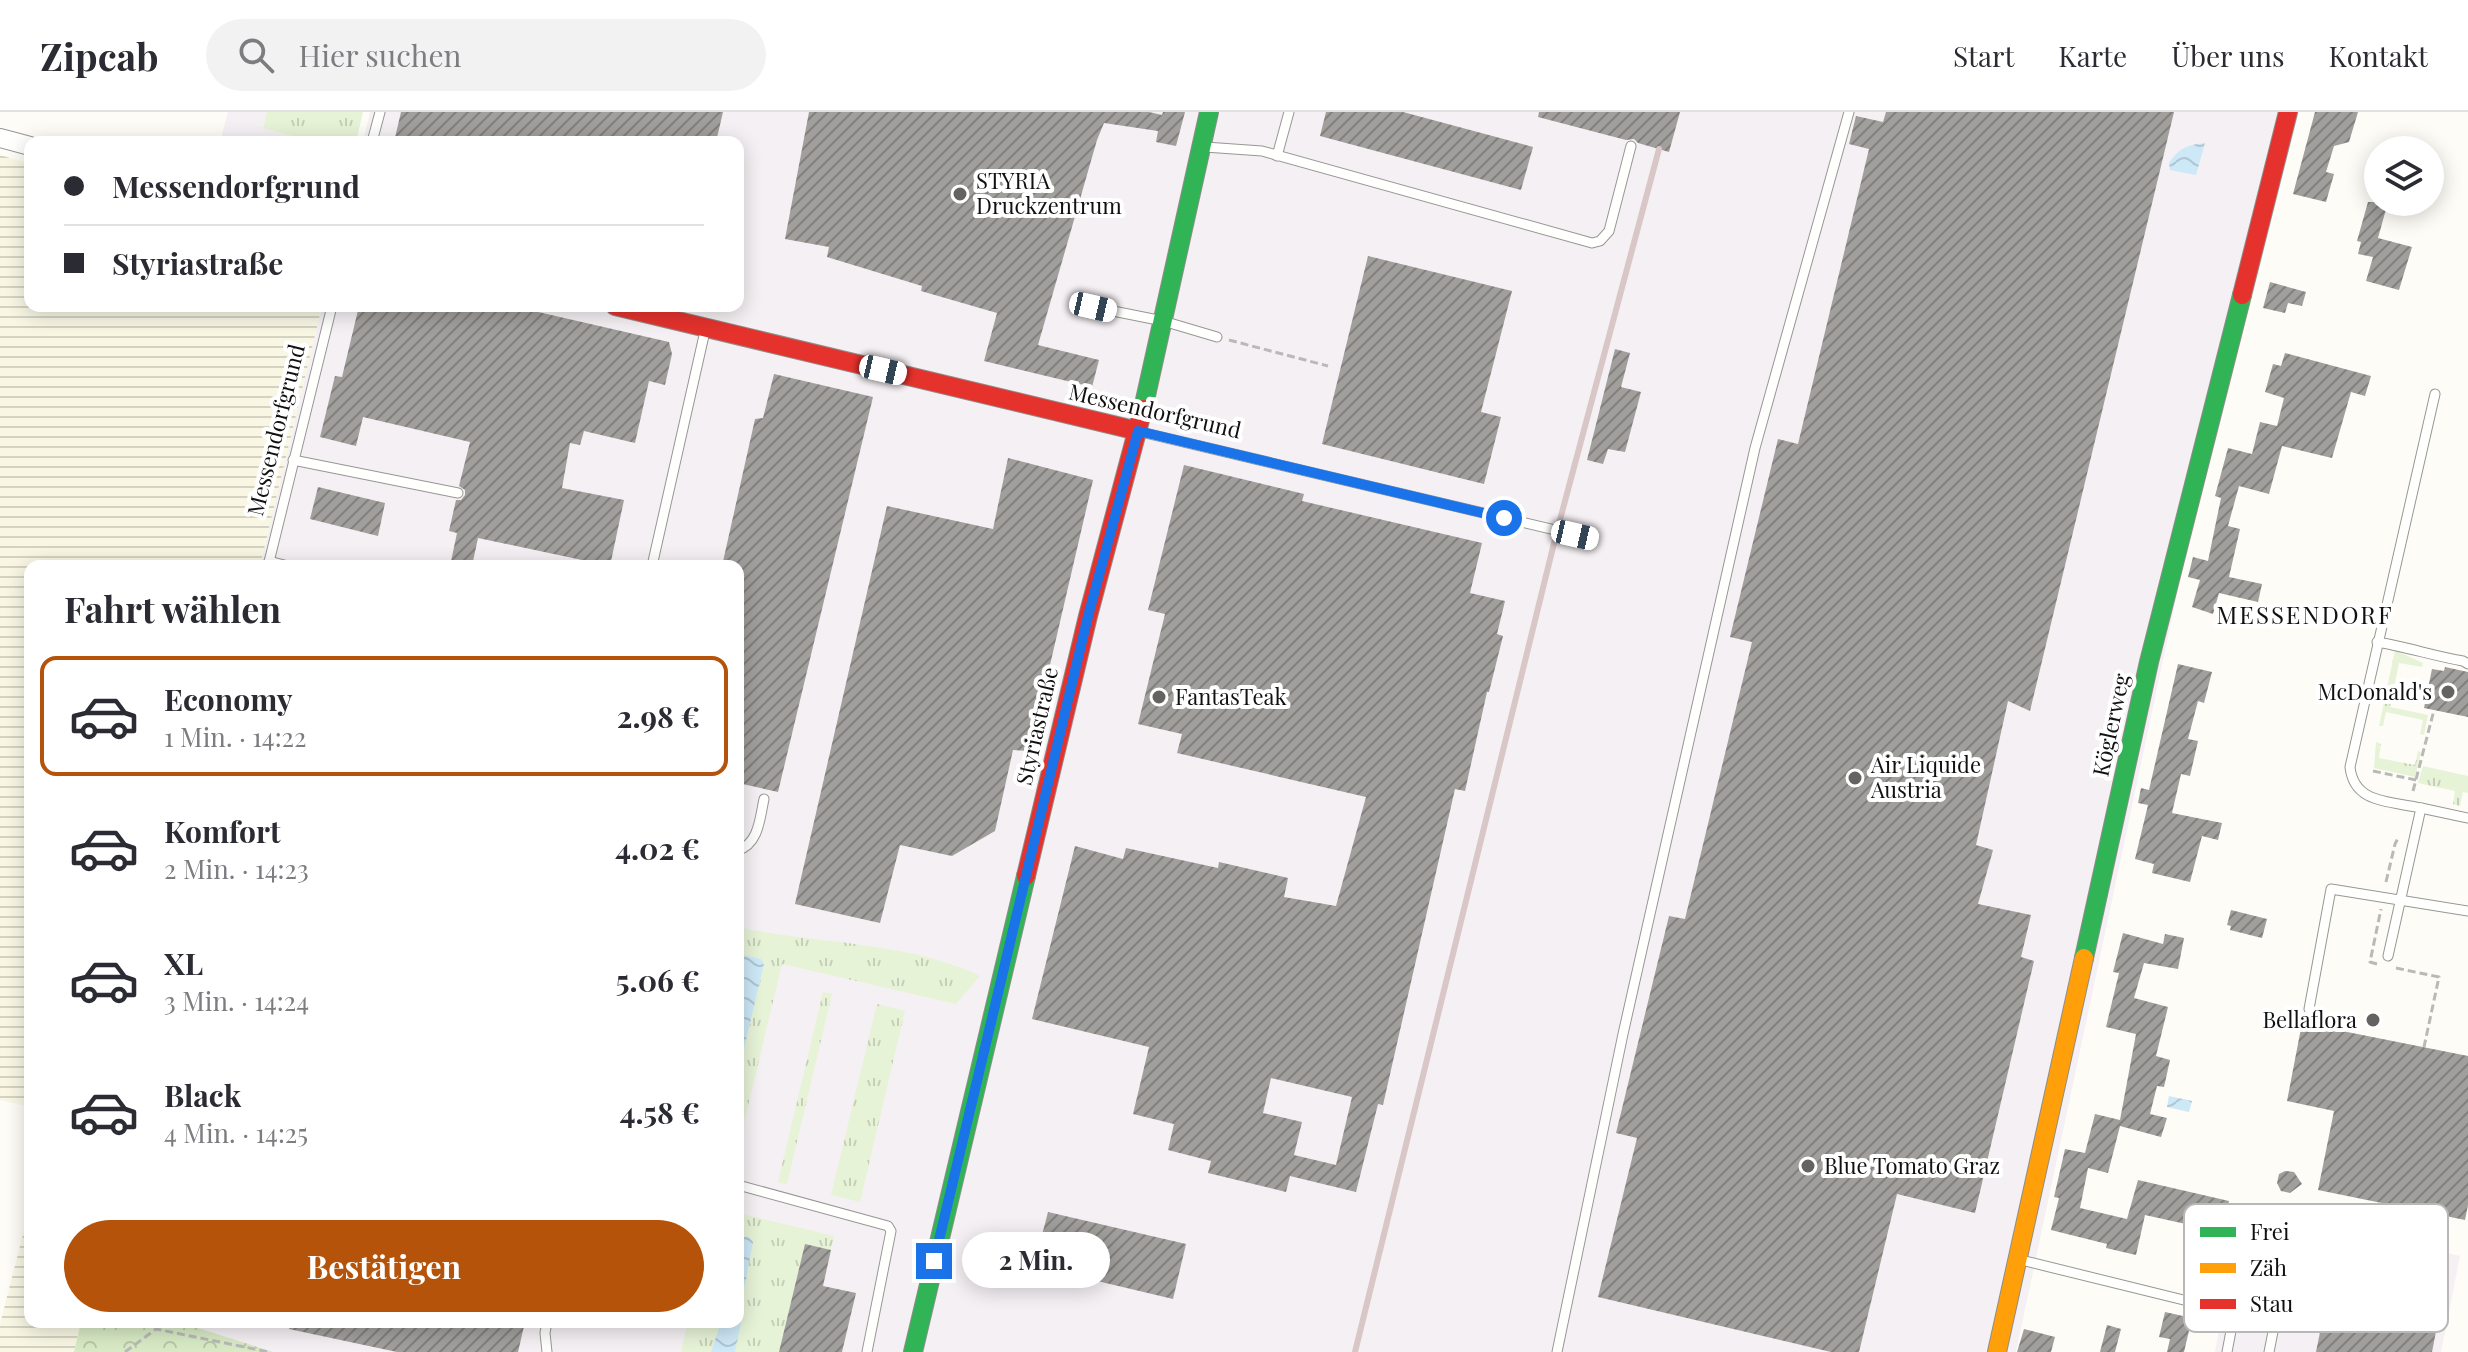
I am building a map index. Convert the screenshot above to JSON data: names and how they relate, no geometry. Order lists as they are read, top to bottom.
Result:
{
  "streets": {
    "street": ["Messendorfgrund", "Köglerweg", "Styriastraße"]
  },
  "crossings": [
    ["Messendorfgrund", "Styriastraße"]
  ],
  "districts": ["MESSENDORF"],
  "places": [
    "STYRIA Druckzentrum",
    "McDonald's",
    "FantasTeak",
    "Air Liquide Austria",
    "Bellaflora",
    "Blue Tomato Graz"
  ],
  "legend": ["Frei", "Zäh", "Stau"],
  "page": {
    "header": "Zipcab",
    "search": "Hier suchen",
    "nav": [
      "Start",
      "Karte",
      "Über uns",
      "Kontakt"
    ],
    "banner": ["Messendorfgrund", "Styriastraße"],
    "heading": "Fahrt wählen",
    "list": [
      {
        "name": "Economy",
        "note": "1 Min. · 14:22",
        "value": "2.98 €"
      },
      {
        "name": "Komfort",
        "note": "2 Min. · 14:23",
        "value": "4.02 €"
      },
      {
        "name": "XL",
        "note": "3 Min. · 14:24",
        "value": "5.06 €"
      },
      {
        "name": "Black",
        "note": "4 Min. · 14:25",
        "value": "4.58 €"
      }
    ],
    "buttons": "Bestätigen",
    "bubble": "2 Min."
  }
}
